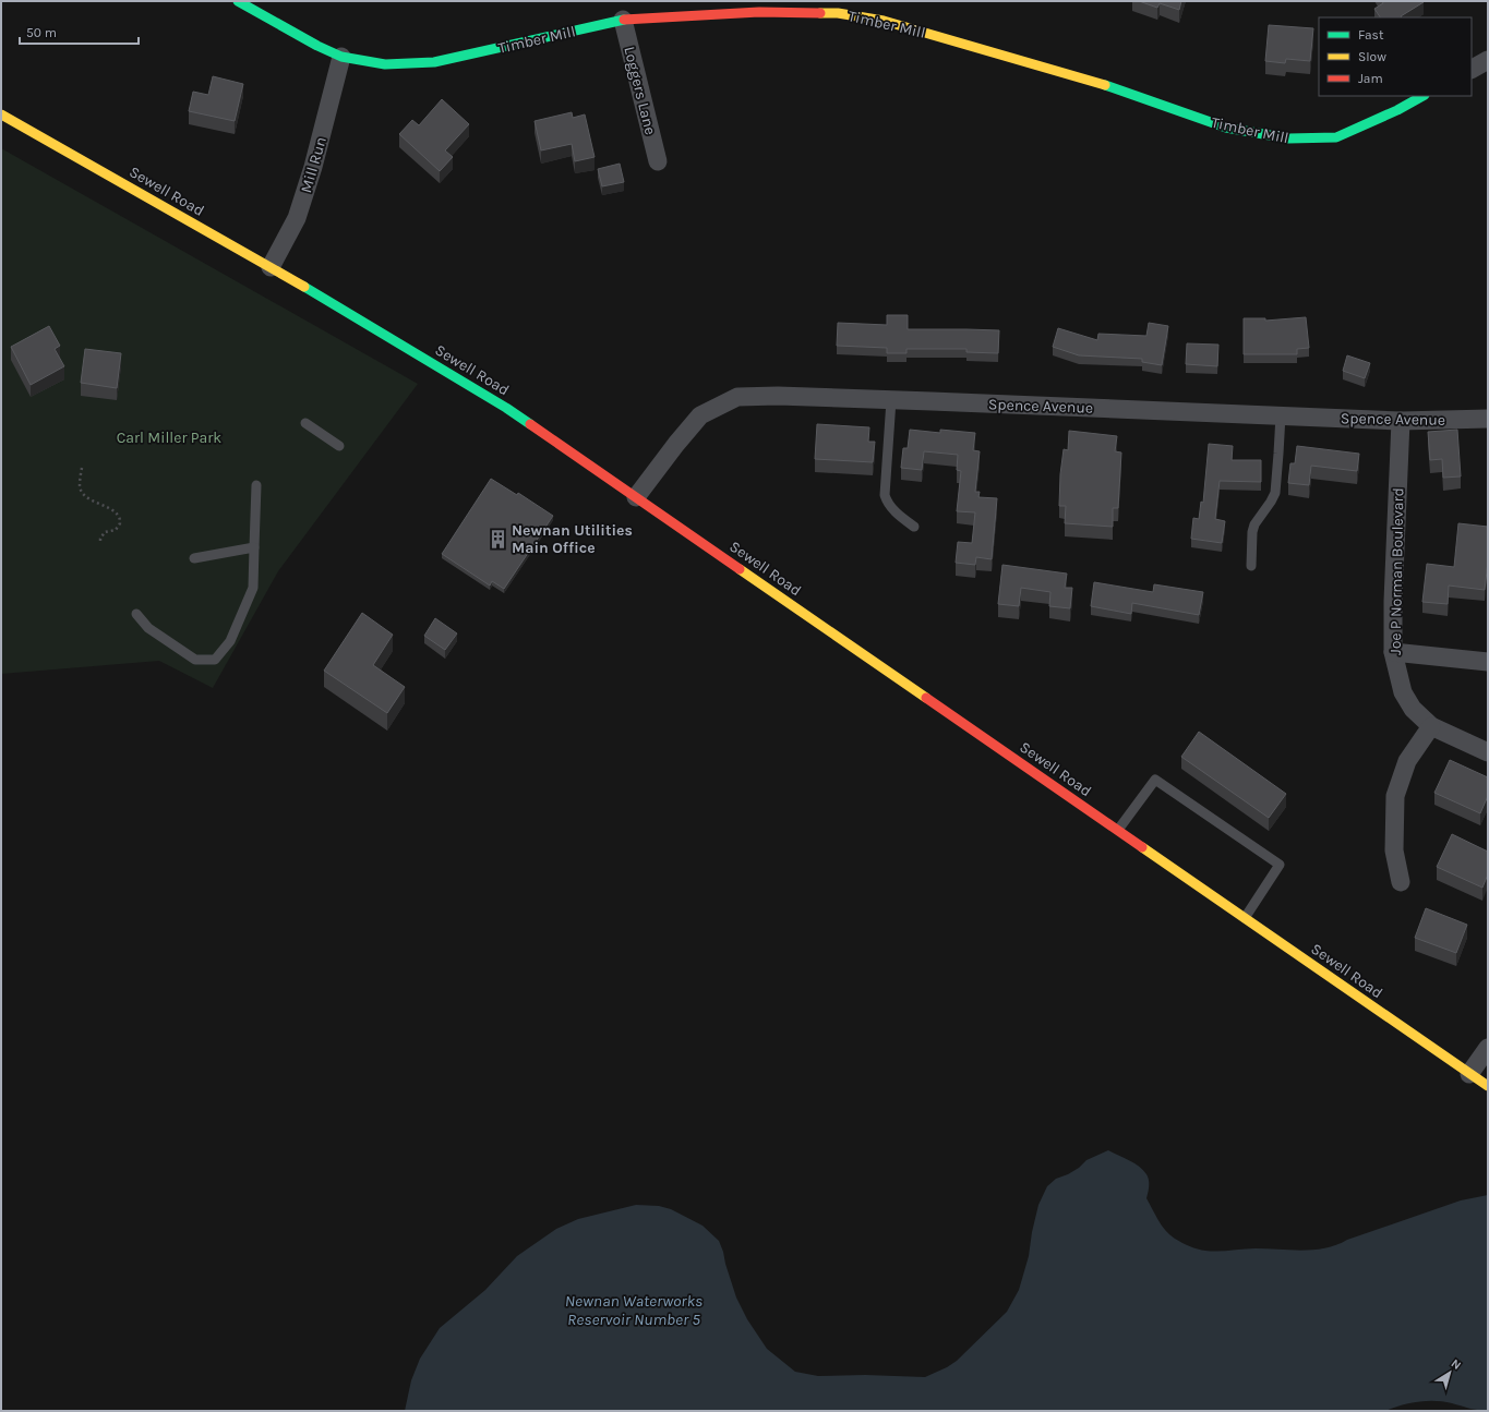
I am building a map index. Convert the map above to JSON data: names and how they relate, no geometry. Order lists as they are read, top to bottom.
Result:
{
  "streets": {
    "street": [
      "Timber Mill",
      "Loggers Lane",
      "Mill Run",
      "Sewell Road",
      "Spence Avenue",
      "Joe P Norman Boulevard"
    ]
  },
  "crossings": [
    ["Timber Mill", "Loggers Lane"],
    ["Timber Mill", "Mill Run"],
    ["Mill Run", "Sewell Road"],
    ["Sewell Road", "Spence Avenue"],
    ["Spence Avenue", "Joe P Norman Boulevard"]
  ],
  "water": ["Newnan Waterworks Reservoir Number 5"],
  "parks": ["Carl Miller Park"],
  "places": {
    "building": ["Newnan Utilities Main Office"]
  },
  "legend": ["Fast", "Slow", "Jam"],
  "scale_bar": "50 m",
  "north": "top right"
}
